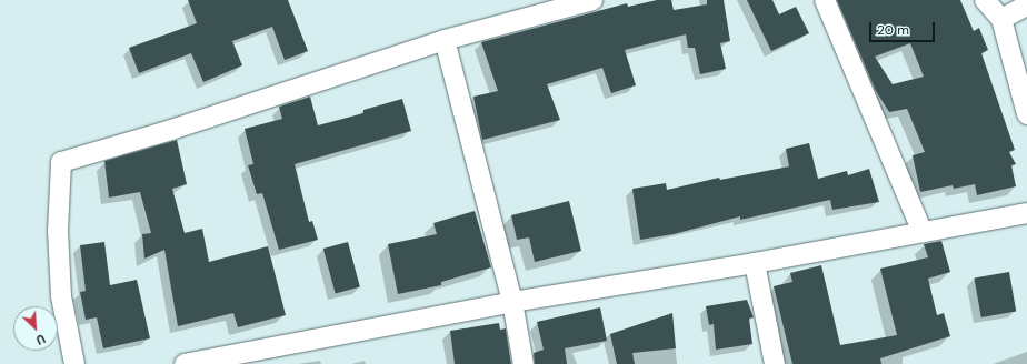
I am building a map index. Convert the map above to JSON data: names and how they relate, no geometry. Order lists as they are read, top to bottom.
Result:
{
  "scale_bar": "20 m",
  "north": "bottom right"
}
